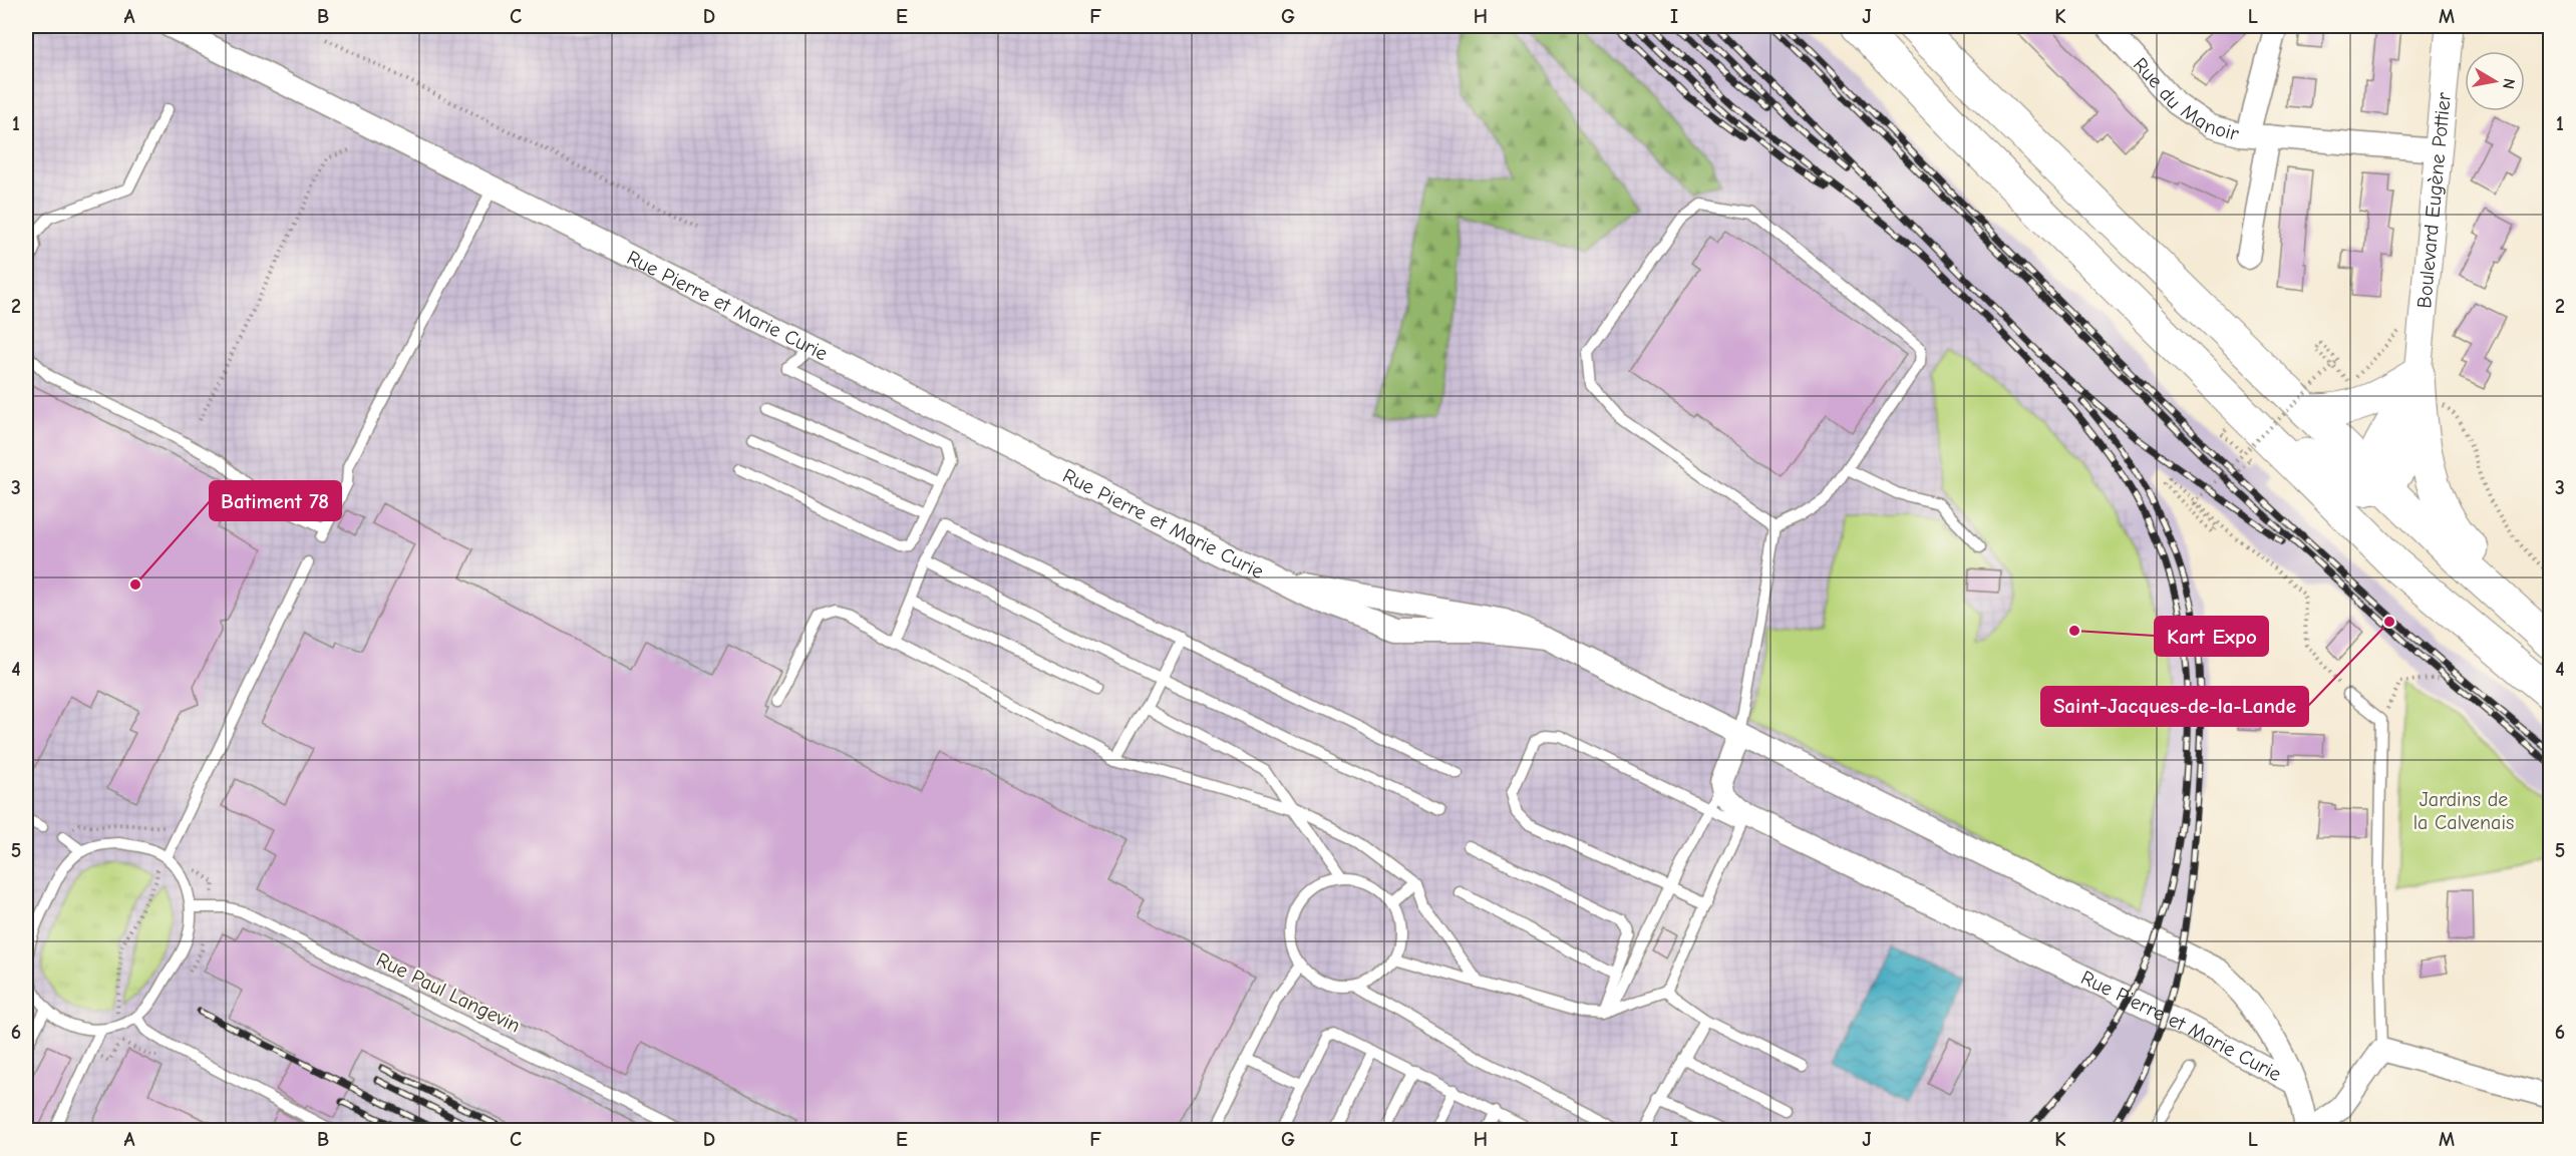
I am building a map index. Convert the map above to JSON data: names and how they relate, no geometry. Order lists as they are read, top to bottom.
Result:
{
  "streets": {
    "street": ["Rue du Manoir", "Boulevard Eugène Pottier", "Rue Pierre et Marie Curie"],
    "lane": ["Rue Paul Langevin"]
  },
  "crossings": [
    ["Rue du Manoir", "Boulevard Eugène Pottier"]
  ],
  "parks": ["Jardins de la Calvenais"],
  "places": ["Batiment 78", "Saint-Jacques-de-la-Lande", "Kart Expo"],
  "north": "right",
  "grid": {
    "columns": [
      "A",
      "B",
      "C",
      "D",
      "E",
      "F",
      "G",
      "H",
      "I",
      "J",
      "K",
      "L",
      "M"
    ],
    "rows": [
      "1",
      "2",
      "3",
      "4",
      "5",
      "6"
    ]
  }
}
